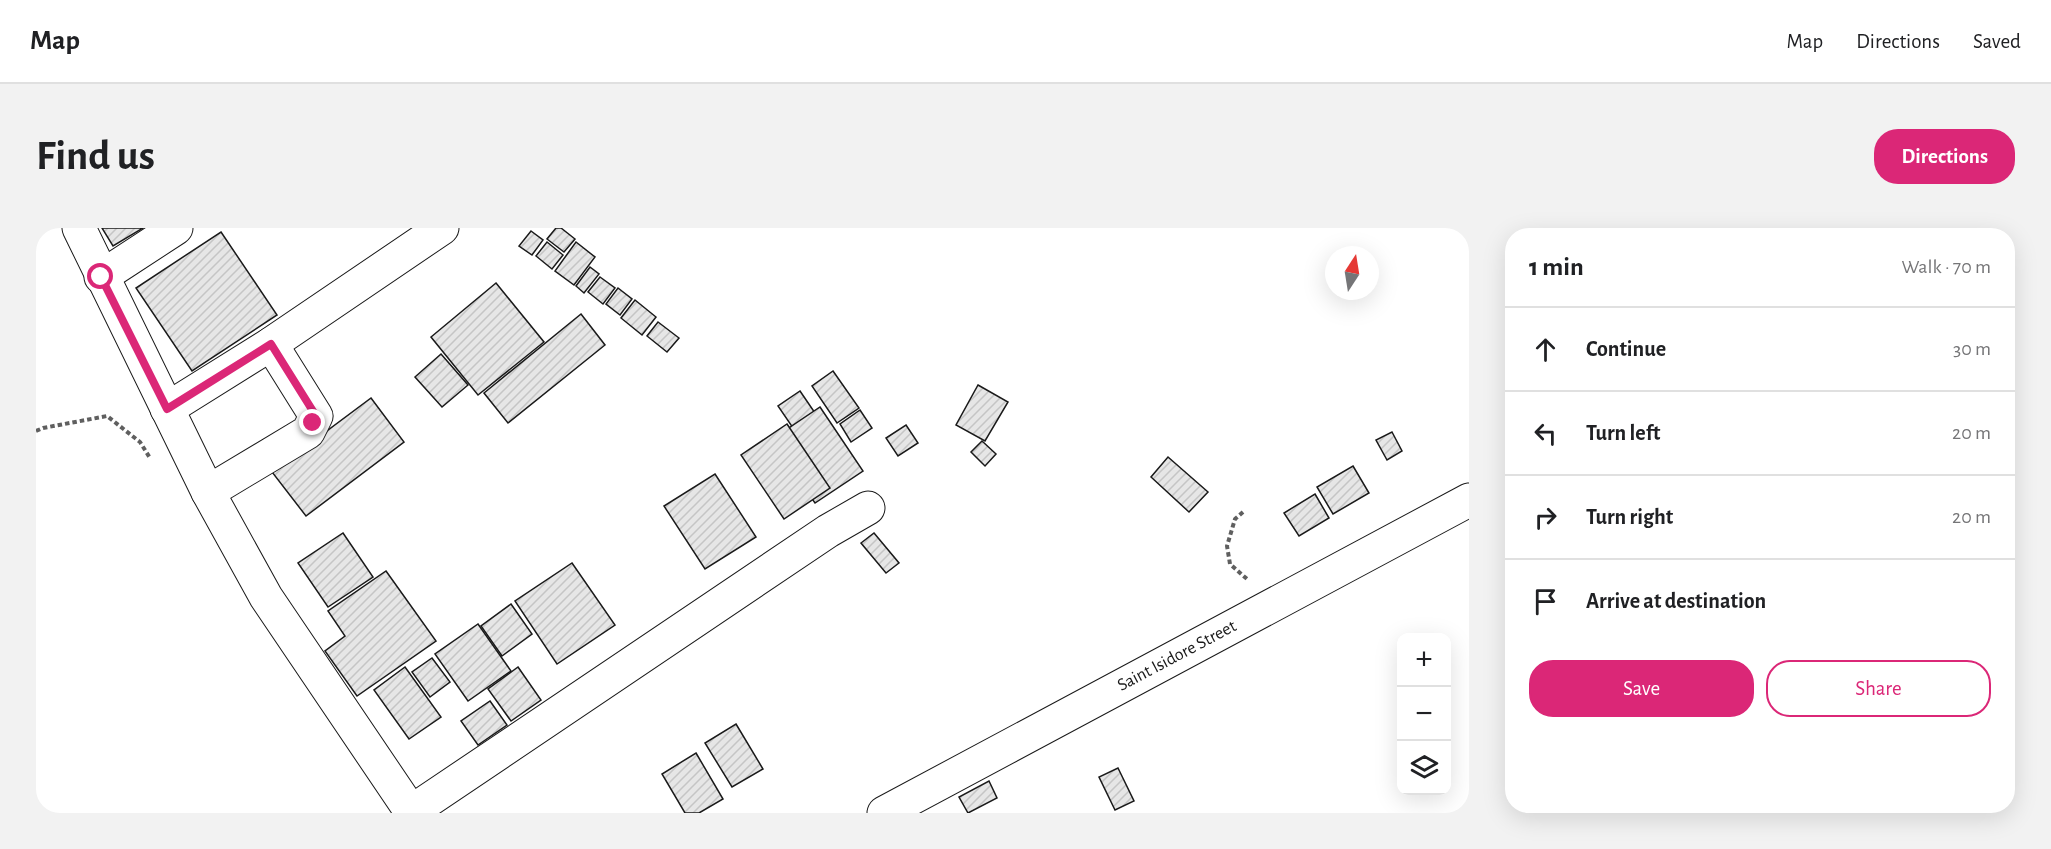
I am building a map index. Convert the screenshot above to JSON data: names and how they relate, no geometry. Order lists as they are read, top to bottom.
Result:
{
  "streets": {
    "street": ["Saint Isidore Street"]
  },
  "north": "top",
  "page": {
    "header": "Map",
    "nav": ["Map", "Directions", "Saved"],
    "buttons": [
      "Directions",
      ["Save", "Share"]
    ],
    "title": "Find us",
    "heading": ["1 min", "Walk · 70 m"],
    "list": [
      ["Continue", "30 m"],
      ["Turn left", "20 m"],
      ["Turn right", "20 m"],
      "Arrive at destination"
    ],
    "map_buttons": ["+", "−"]
  }
}
